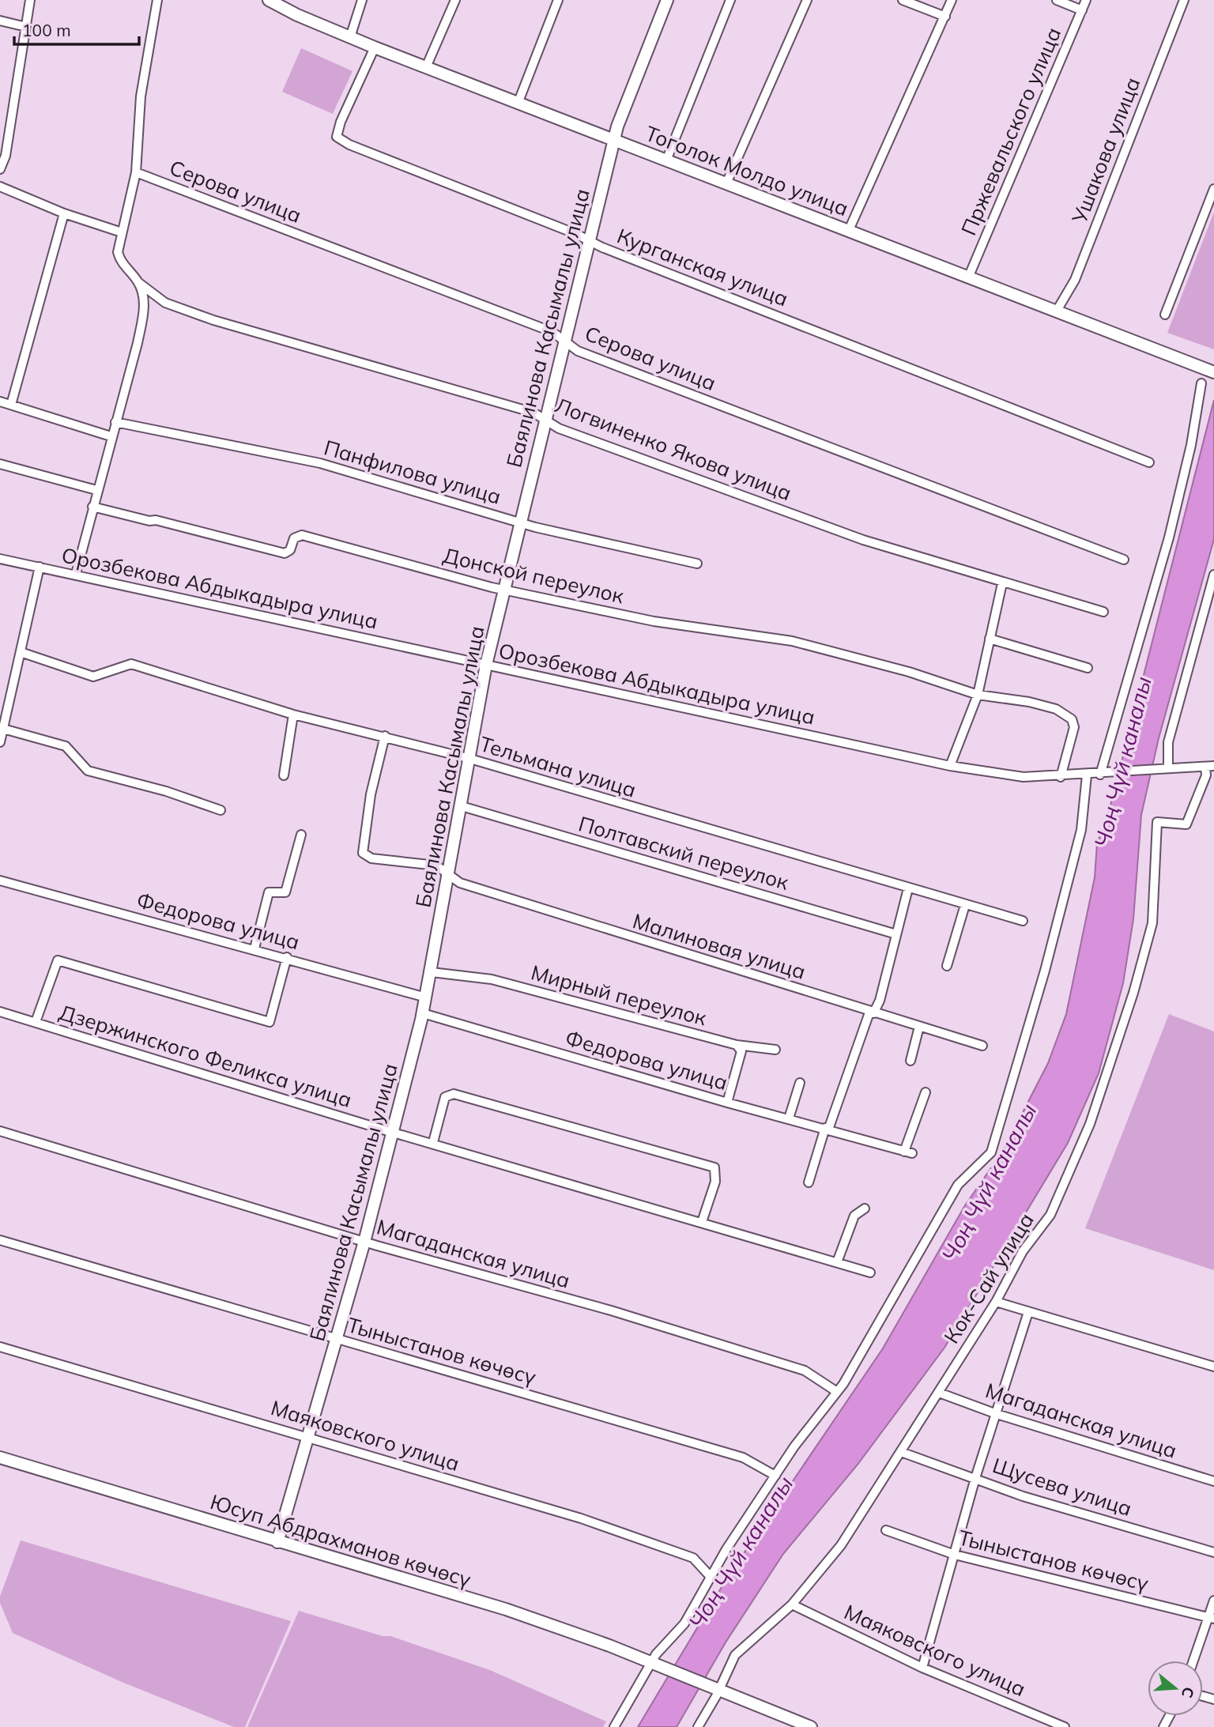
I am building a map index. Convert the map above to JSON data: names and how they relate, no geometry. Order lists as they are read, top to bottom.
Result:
{
  "streets": {
    "main road": ["Тоголок Молдо улица", "Баялинова Касымалы улица", "Юсуп Абдрахманов көчөсү"],
    "street": [
      "Пржевальского улица",
      "Ушакова улица",
      "Серова улица",
      "Курганская улица",
      "Логвиненко Якова улица",
      "Панфилова улица",
      "Донской переулок",
      "Орозбекова Абдыкадыра улица",
      "Тельмана улица",
      "Полтавский переулок",
      "Федорова улица",
      "Малиновая улица",
      "Мирный переулок",
      "Дзержинского Феликса улица",
      "Магаданская улица",
      "Кок-Сай улица",
      "Тыныстанов көчөсү",
      "Маяковского улица",
      "Щусева улица"
    ]
  },
  "crossings": [
    ["Пржевальского улица", "Тоголок Молдо улица"],
    ["Ушакова улица", "Тоголок Молдо улица"],
    ["Тоголок Молдо улица", "Курганская улица"],
    ["Тоголок Молдо улица", "Баялинова Касымалы улица"],
    ["Серова улица", "Баялинова Касымалы улица"],
    ["Серова улица", "Логвиненко Якова улица"],
    ["Курганская улица", "Баялинова Касымалы улица"],
    ["Баялинова Касымалы улица", "Логвиненко Якова улица"],
    ["Баялинова Касымалы улица", "Панфилова улица"],
    ["Баялинова Касымалы улица", "Донской переулок"],
    ["Баялинова Касымалы улица", "Орозбекова Абдыкадыра улица"],
    ["Баялинова Касымалы улица", "Тельмана улица"],
    ["Баялинова Касымалы улица", "Полтавский переулок"],
    ["Баялинова Касымалы улица", "Федорова улица"],
    ["Баялинова Касымалы улица", "Малиновая улица"],
    ["Баялинова Касымалы улица", "Мирный переулок"],
    ["Баялинова Касымалы улица", "Дзержинского Феликса улица"],
    ["Баялинова Касымалы улица", "Магаданская улица"],
    ["Баялинова Касымалы улица", "Тыныстанов көчөсү"],
    ["Баялинова Касымалы улица", "Маяковского улица"],
    ["Баялинова Касымалы улица", "Юсуп Абдрахманов көчөсү"],
    ["Донской переулок", "Орозбекова Абдыкадыра улица"],
    ["Орозбекова Абдыкадыра улица", "Кок-Сай улица"],
    ["Тельмана улица", "Малиновая улица"],
    ["Магаданская улица", "Кок-Сай улица"],
    ["Кок-Сай улица", "Маяковского улица"],
    ["Кок-Сай улица", "Щусева улица"],
    ["Кок-Сай улица", "Юсуп Абдрахманов көчөсү"]
  ],
  "water": ["Чоң Чүй каналы"],
  "scale_bar": "100 m",
  "north": "right"
}
